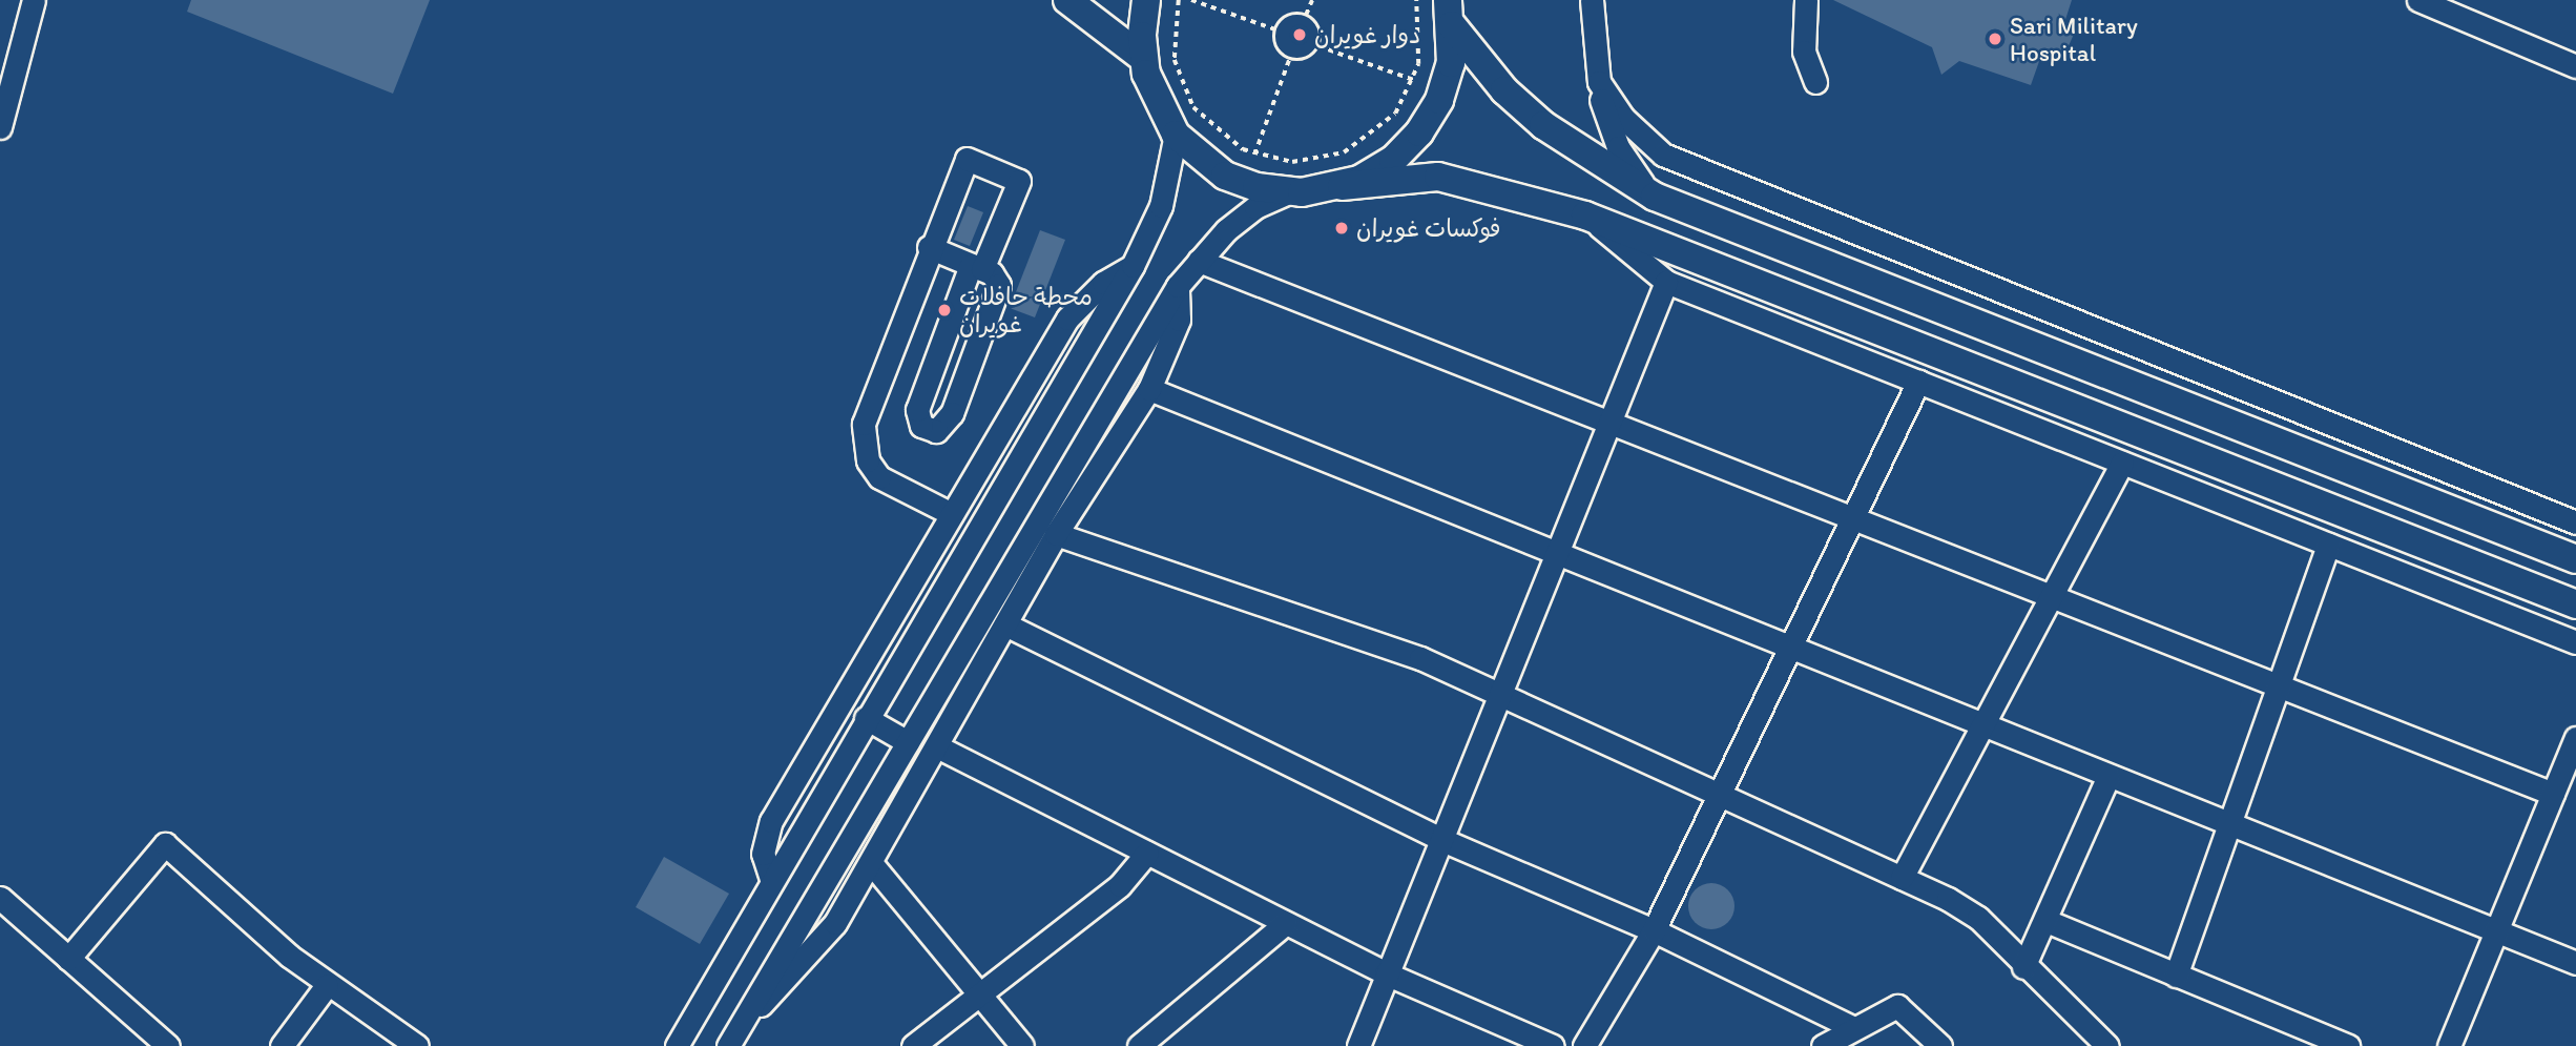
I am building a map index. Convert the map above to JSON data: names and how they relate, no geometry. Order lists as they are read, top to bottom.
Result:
{
  "places": [
    "دوار غويران",
    "Sari Military Hospital",
    "فوكسات غويران",
    "محطة حافلات غويران"
  ]
}
